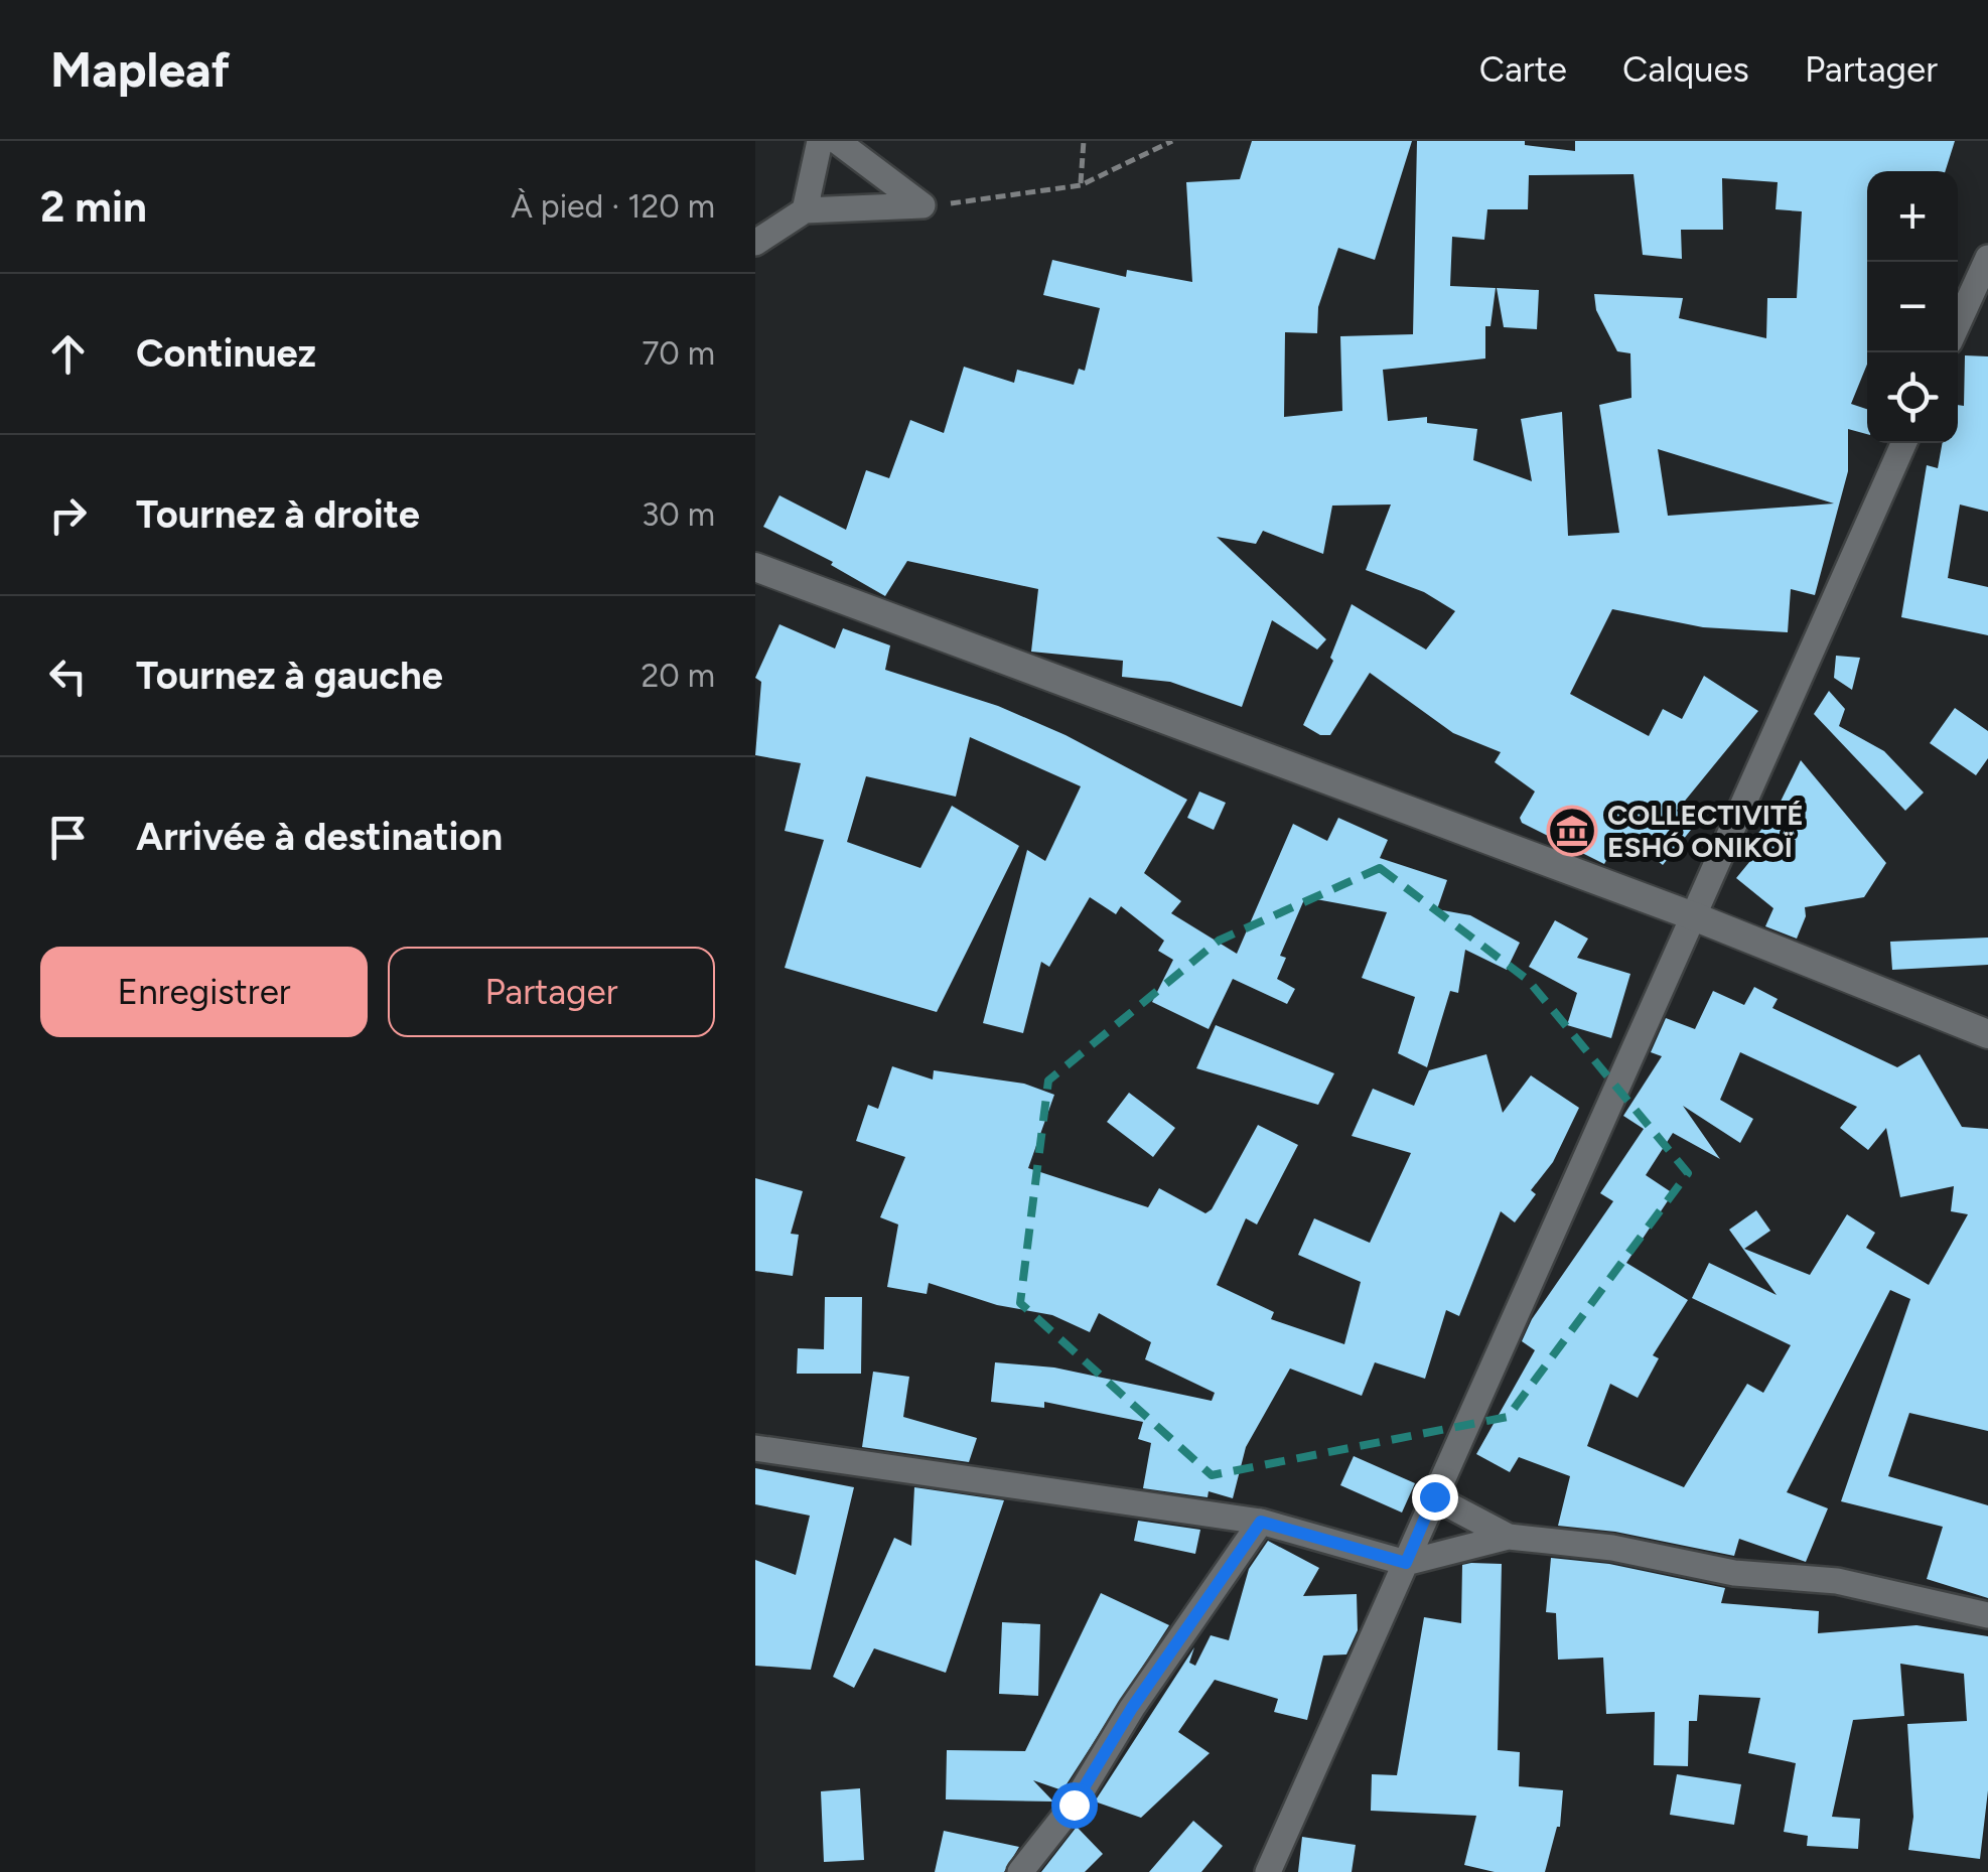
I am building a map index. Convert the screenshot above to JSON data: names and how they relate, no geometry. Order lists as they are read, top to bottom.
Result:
{
  "places": {
    "museum": ["COLLECTIVITÉ ESHÓ ONIKOÏ"]
  },
  "page": {
    "header": "Mapleaf",
    "nav": ["Carte", "Calques", "Partager"],
    "heading": ["2 min", "À pied · 120 m"],
    "map_buttons": ["+", "−"],
    "list": [
      ["Continuez", "70 m"],
      ["Tournez à droite", "30 m"],
      ["Tournez à gauche", "20 m"],
      "Arrivée à destination"
    ],
    "buttons": ["Enregistrer", "Partager"]
  }
}
